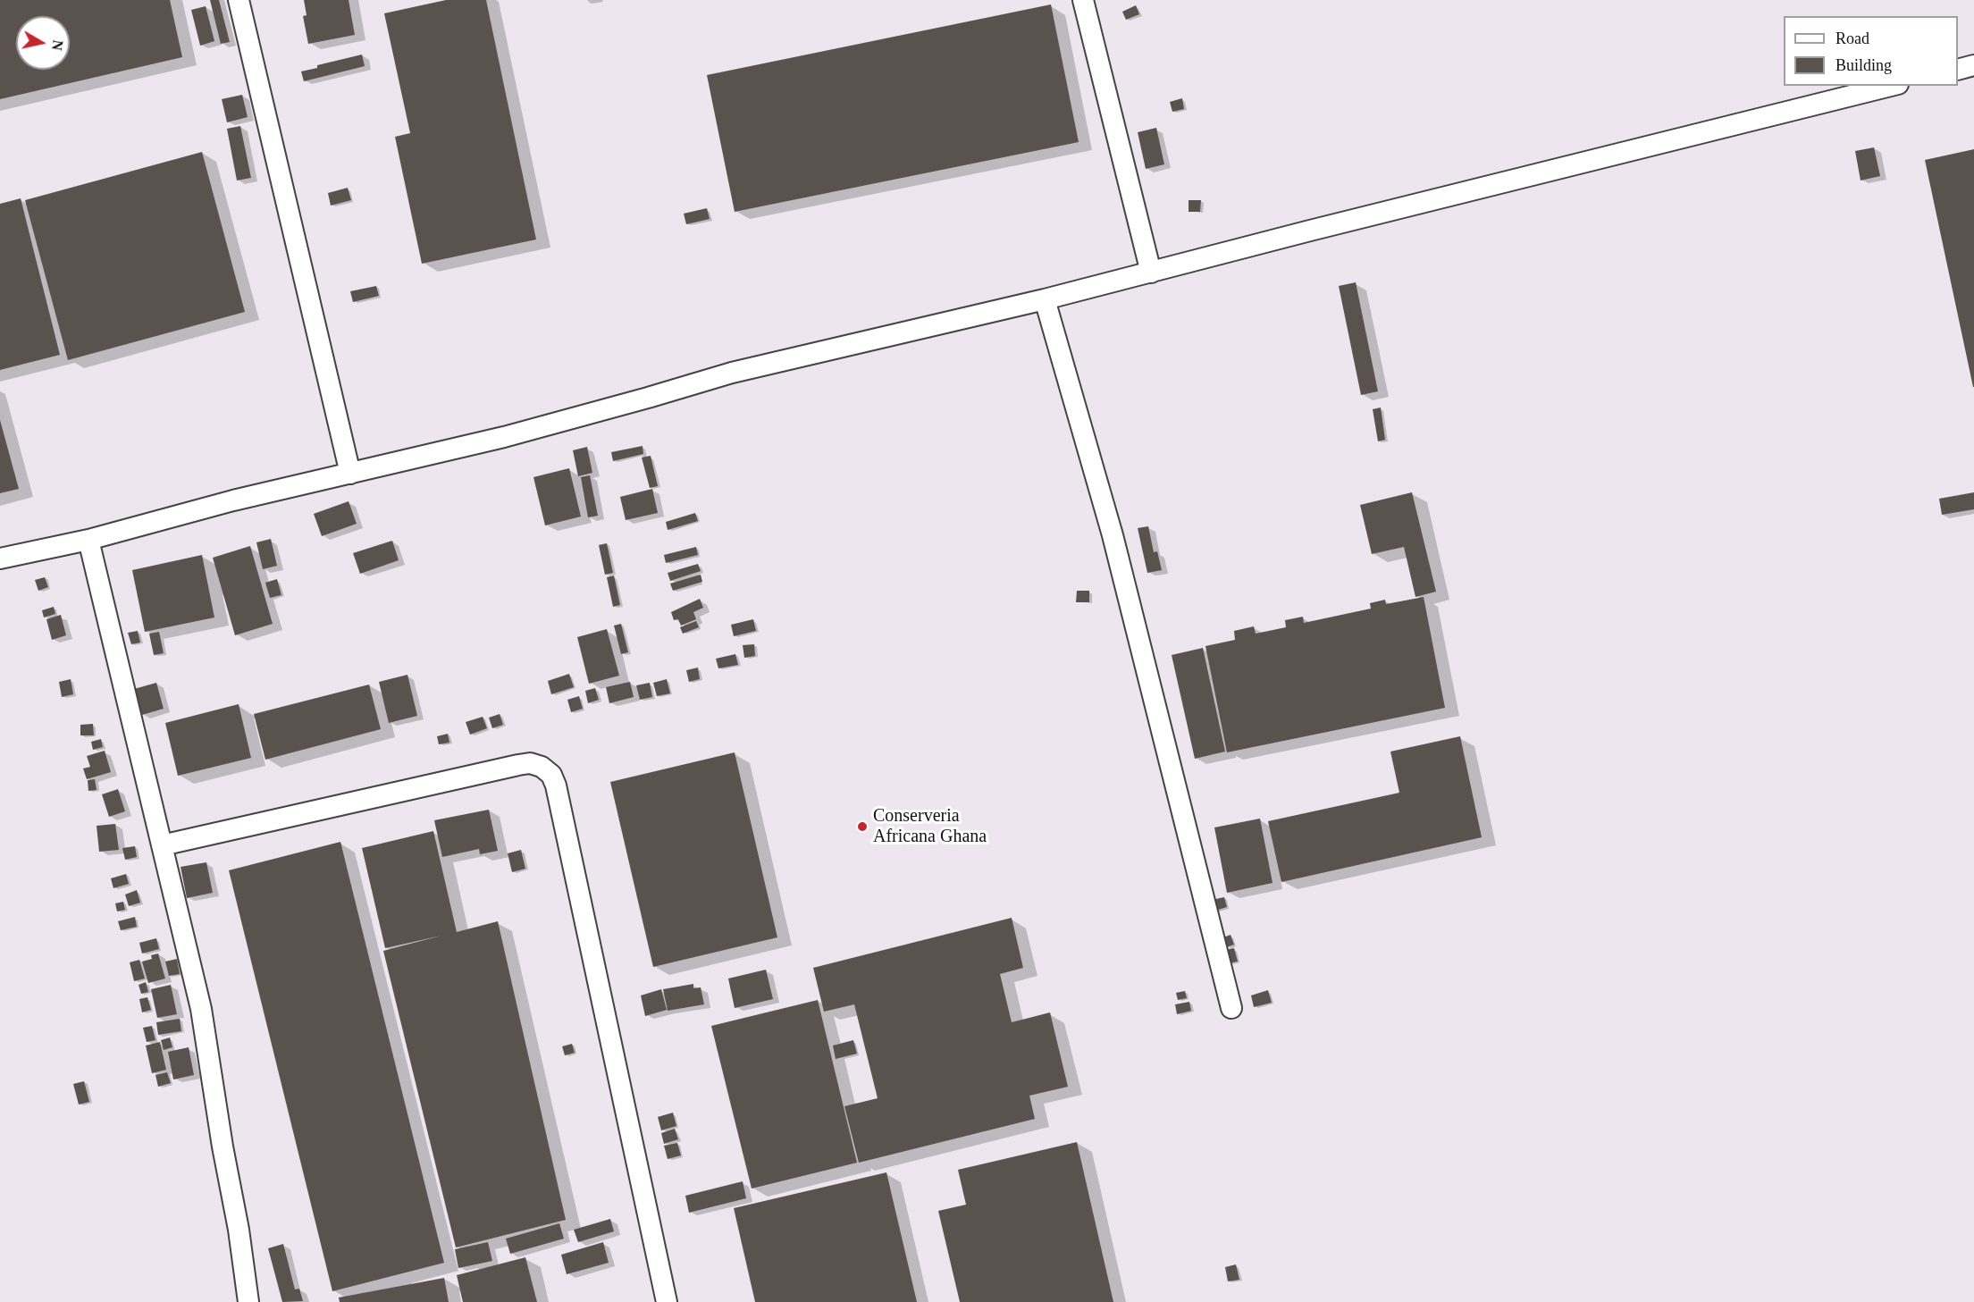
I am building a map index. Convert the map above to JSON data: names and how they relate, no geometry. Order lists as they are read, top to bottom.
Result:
{
  "places": ["Conserveria Africana Ghana"],
  "legend": ["Road", "Building"],
  "north": "right"
}
